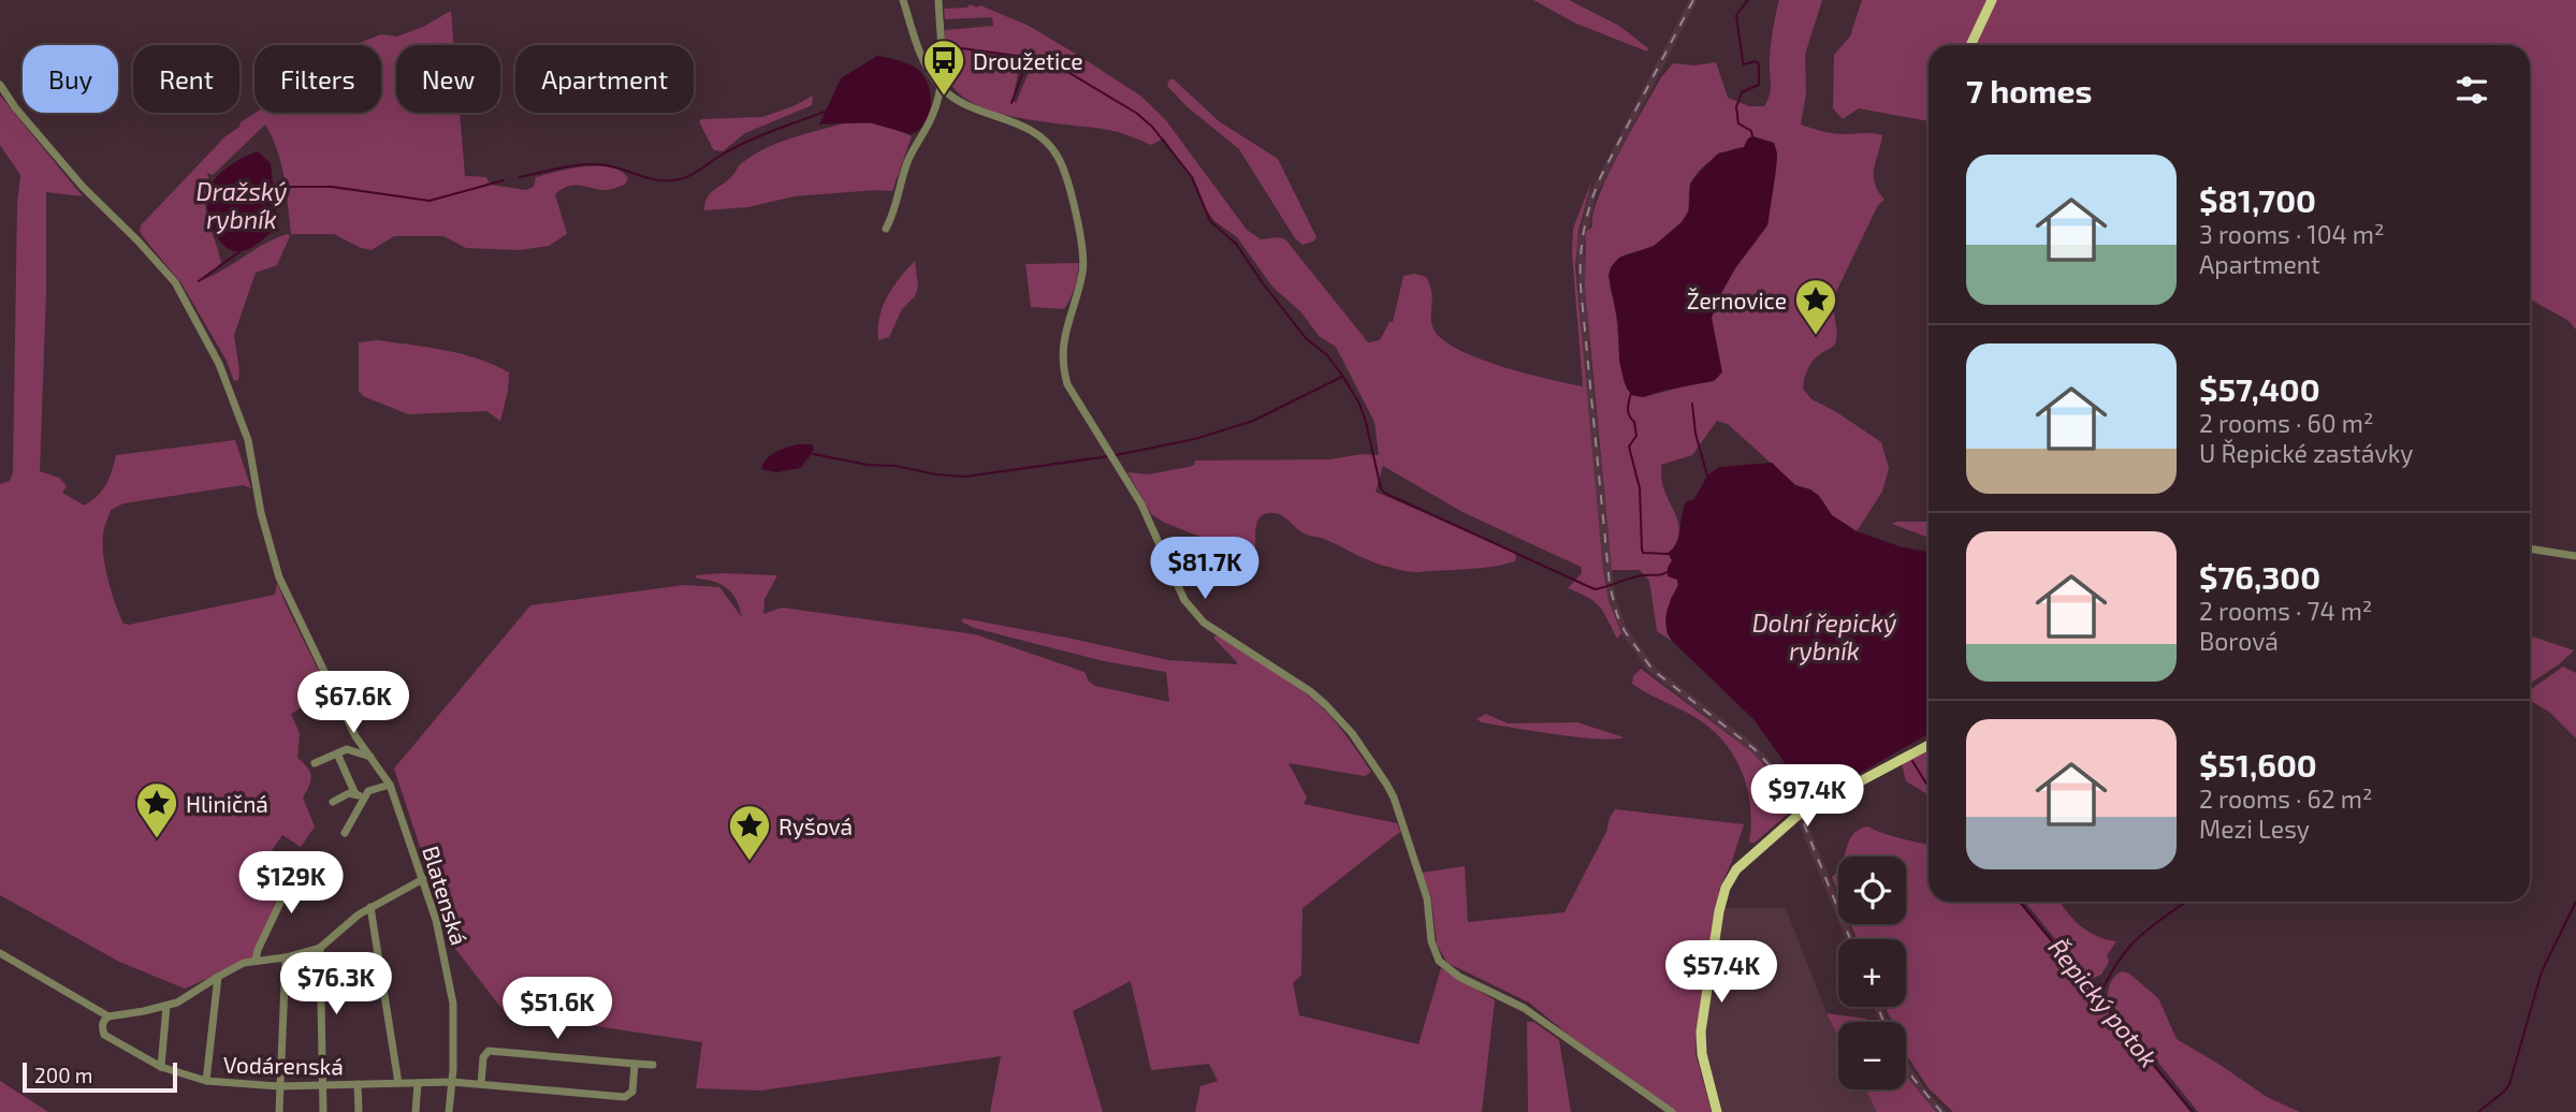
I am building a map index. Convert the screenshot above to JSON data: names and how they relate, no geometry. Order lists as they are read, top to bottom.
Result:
{
  "streets": {
    "street": ["Blatenská", "Vodárenská"]
  },
  "crossings": [
    ["Blatenská", "Vodárenská"]
  ],
  "water": ["Dražský rybník", "Dolní řepický rybník", "Řepický potok"],
  "places": {
    "bus stop": ["Droužetice"],
    "place": ["Žernovice", "Hliničná", "Ryšová"]
  },
  "scale_bar": "200 m",
  "page": {
    "chip": [
      "Buy",
      "Rent",
      "Filters",
      "New",
      "Apartment"
    ],
    "heading": "7 homes",
    "list": [
      {
        "name": "$81,700",
        "note": "3 rooms · 104 m² · Apartment"
      },
      {
        "name": "$57,400",
        "note": "2 rooms · 60 m² · U Řepické zastávky"
      },
      {
        "name": "$76,300",
        "note": "2 rooms · 74 m² · Borová"
      },
      {
        "name": "$51,600",
        "note": "2 rooms · 62 m² · Mezi Lesy"
      }
    ],
    "price": [
      "$81.7K",
      "$67.6K",
      "$97.4K",
      "$129K",
      "$57.4K",
      "$76.3K",
      "$51.6K"
    ],
    "map_buttons": ["+", "−"],
    "scale": "200 m"
  }
}
